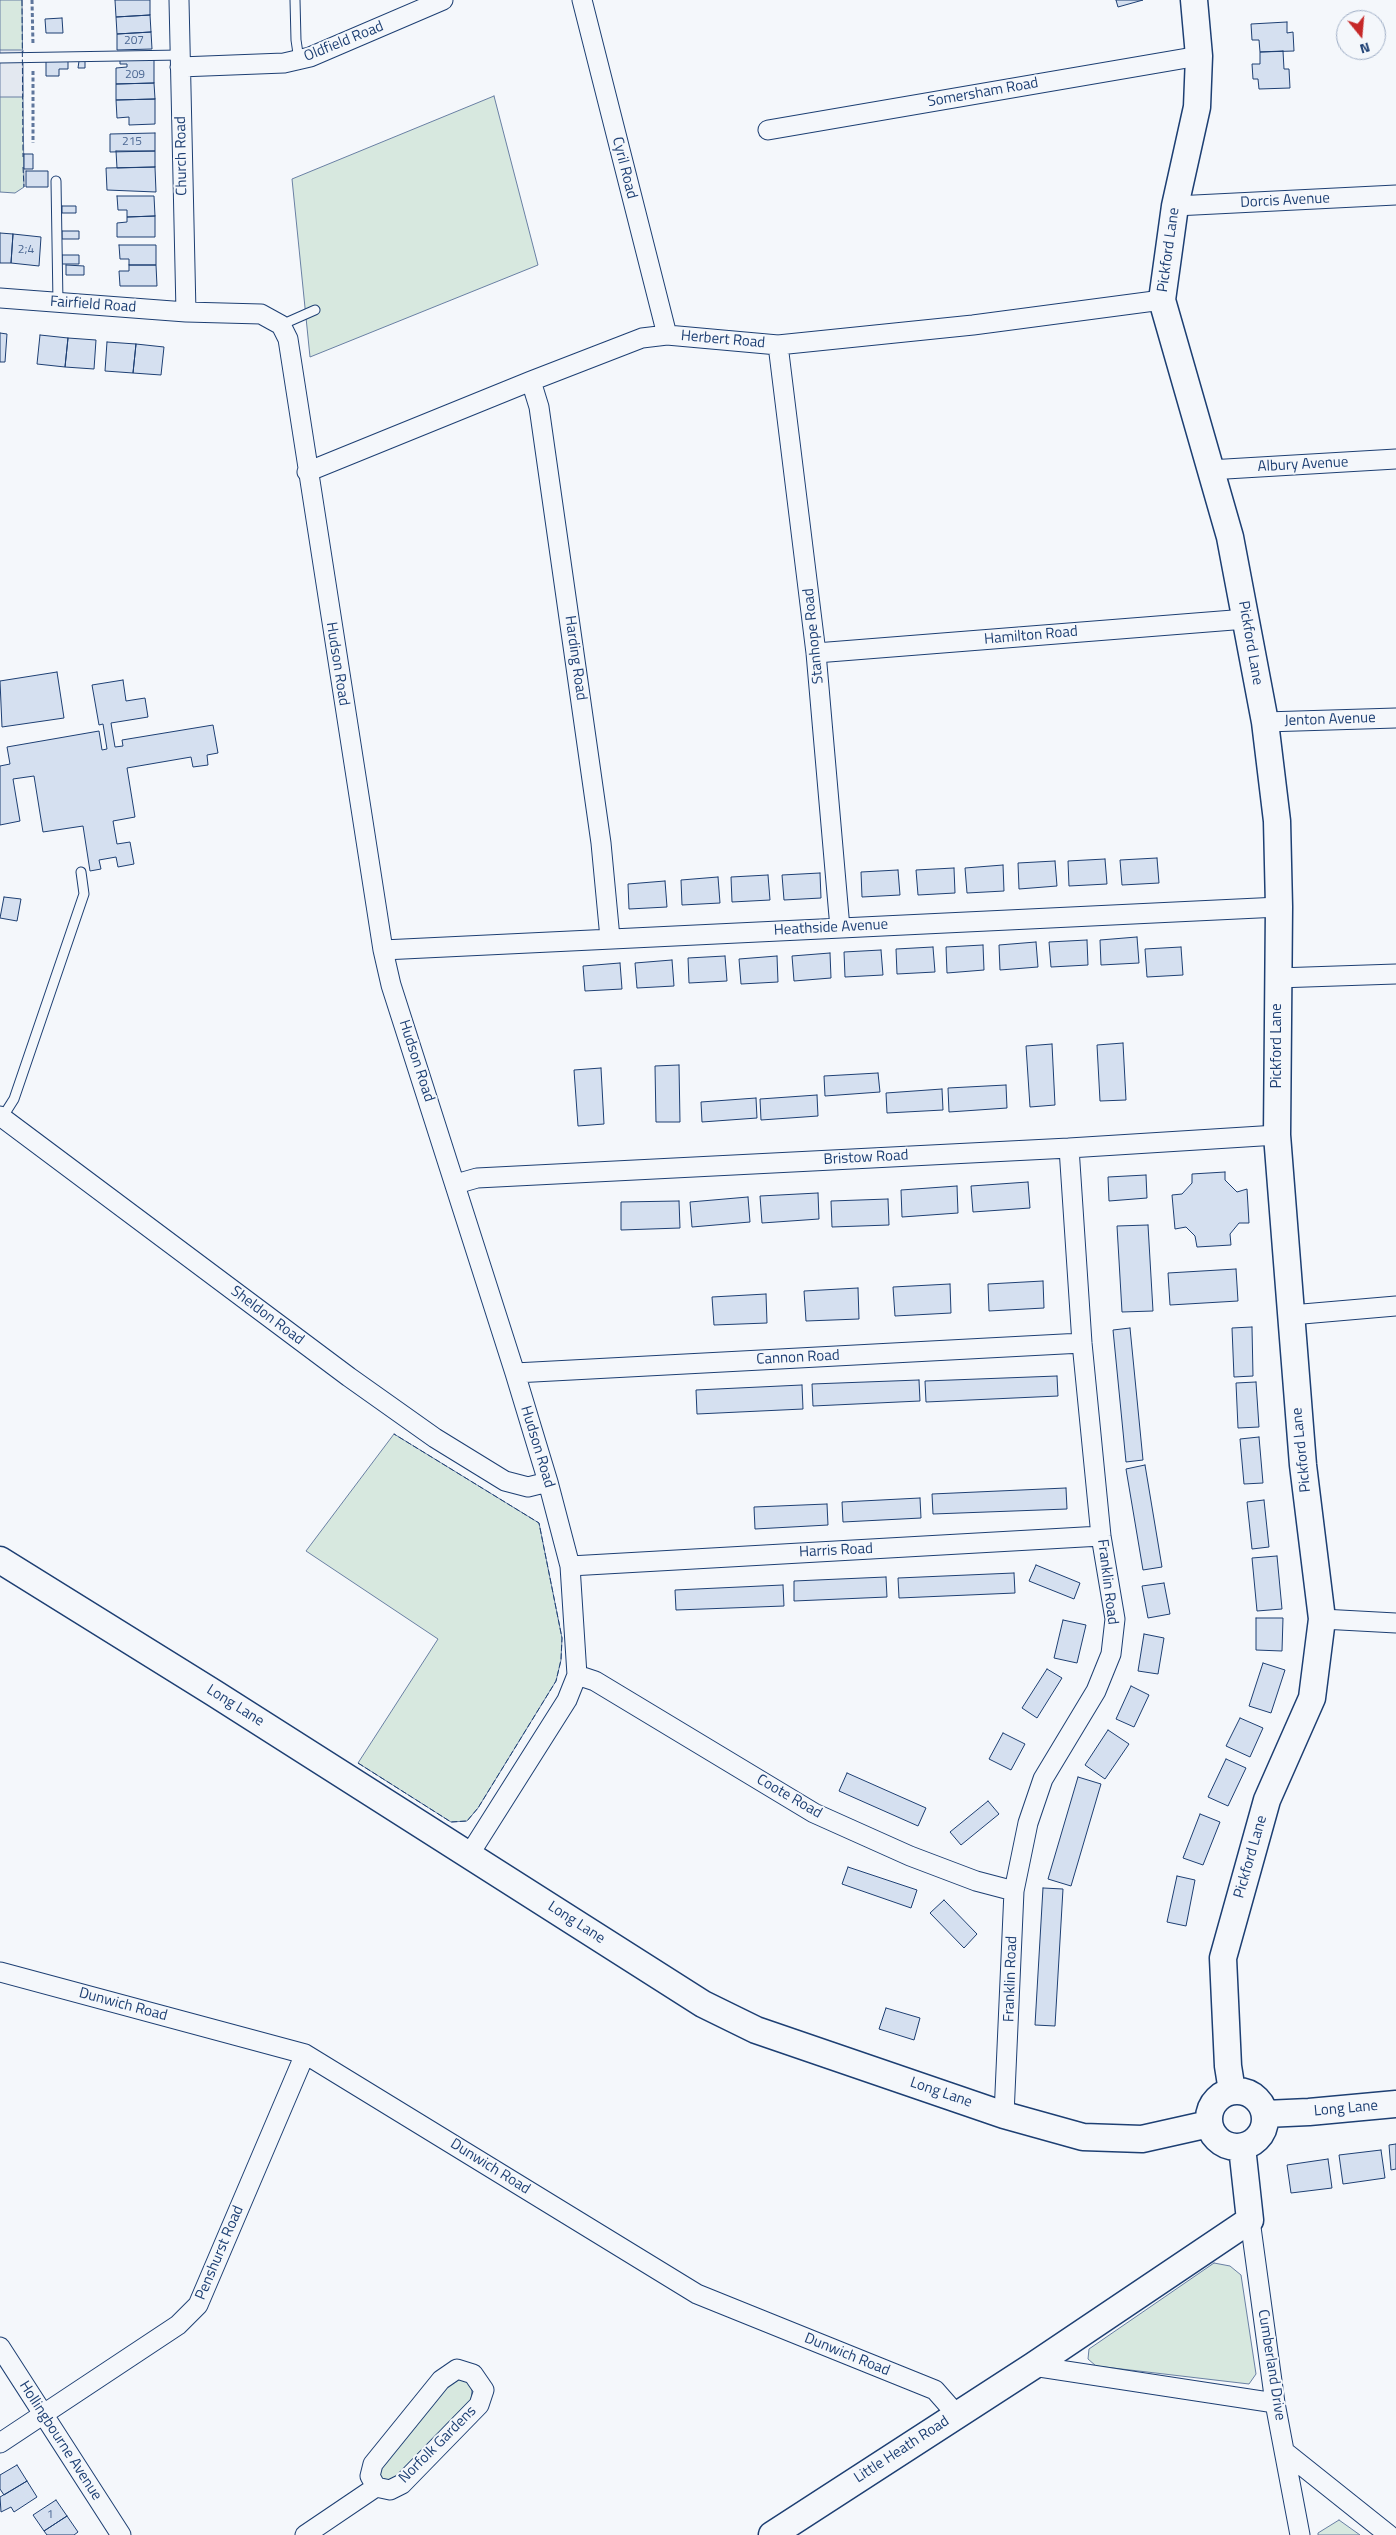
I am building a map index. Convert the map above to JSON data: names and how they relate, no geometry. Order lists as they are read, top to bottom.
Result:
{
  "streets": {
    "street": [
      "Oldfield Road",
      "Somersham Road",
      "Church Road",
      "Cyril Road",
      "Dorcis Avenue",
      "Pickford Lane",
      "Fairfield Road",
      "Herbert Road",
      "Albury Avenue",
      "Stanhope Road",
      "Hamilton Road",
      "Harding Road",
      "Hudson Road",
      "Jenton Avenue",
      "Heathside Avenue",
      "Bristow Road",
      "Sheldon Road",
      "Cannon Road",
      "Harris Road",
      "Franklin Road",
      "Long Lane",
      "Coote Road",
      "Dunwich Road",
      "Penshurst Road",
      "Cumberland Drive",
      "Hollingbourne Avenue",
      "Norfolk Gardens",
      "Little Heath Road"
    ]
  },
  "crossings": [
    ["Oldfield Road", "Church Road"],
    ["Somersham Road", "Pickford Lane"],
    ["Church Road", "Fairfield Road"],
    ["Cyril Road", "Herbert Road"],
    ["Dorcis Avenue", "Pickford Lane"],
    ["Pickford Lane", "Herbert Road"],
    ["Pickford Lane", "Albury Avenue"],
    ["Pickford Lane", "Hamilton Road"],
    ["Pickford Lane", "Jenton Avenue"],
    ["Pickford Lane", "Heathside Avenue"],
    ["Pickford Lane", "Bristow Road"],
    ["Pickford Lane", "Long Lane"],
    ["Pickford Lane", "Cumberland Drive"],
    ["Herbert Road", "Stanhope Road"],
    ["Herbert Road", "Harding Road"],
    ["Herbert Road", "Hudson Road"],
    ["Stanhope Road", "Hamilton Road"],
    ["Stanhope Road", "Heathside Avenue"],
    ["Harding Road", "Heathside Avenue"],
    ["Hudson Road", "Heathside Avenue"],
    ["Hudson Road", "Bristow Road"],
    ["Hudson Road", "Sheldon Road"],
    ["Hudson Road", "Cannon Road"],
    ["Hudson Road", "Harris Road"],
    ["Hudson Road", "Long Lane"],
    ["Hudson Road", "Coote Road"],
    ["Bristow Road", "Franklin Road"],
    ["Cannon Road", "Franklin Road"],
    ["Harris Road", "Franklin Road"],
    ["Franklin Road", "Long Lane"],
    ["Franklin Road", "Coote Road"],
    ["Long Lane", "Cumberland Drive"],
    ["Dunwich Road", "Penshurst Road"],
    ["Dunwich Road", "Little Heath Road"],
    ["Penshurst Road", "Hollingbourne Avenue"],
    ["Cumberland Drive", "Little Heath Road"]
  ],
  "house_numbers": [
    "207",
    "209",
    "215",
    "2;4",
    "1"
  ],
  "north": "bottom"
}
